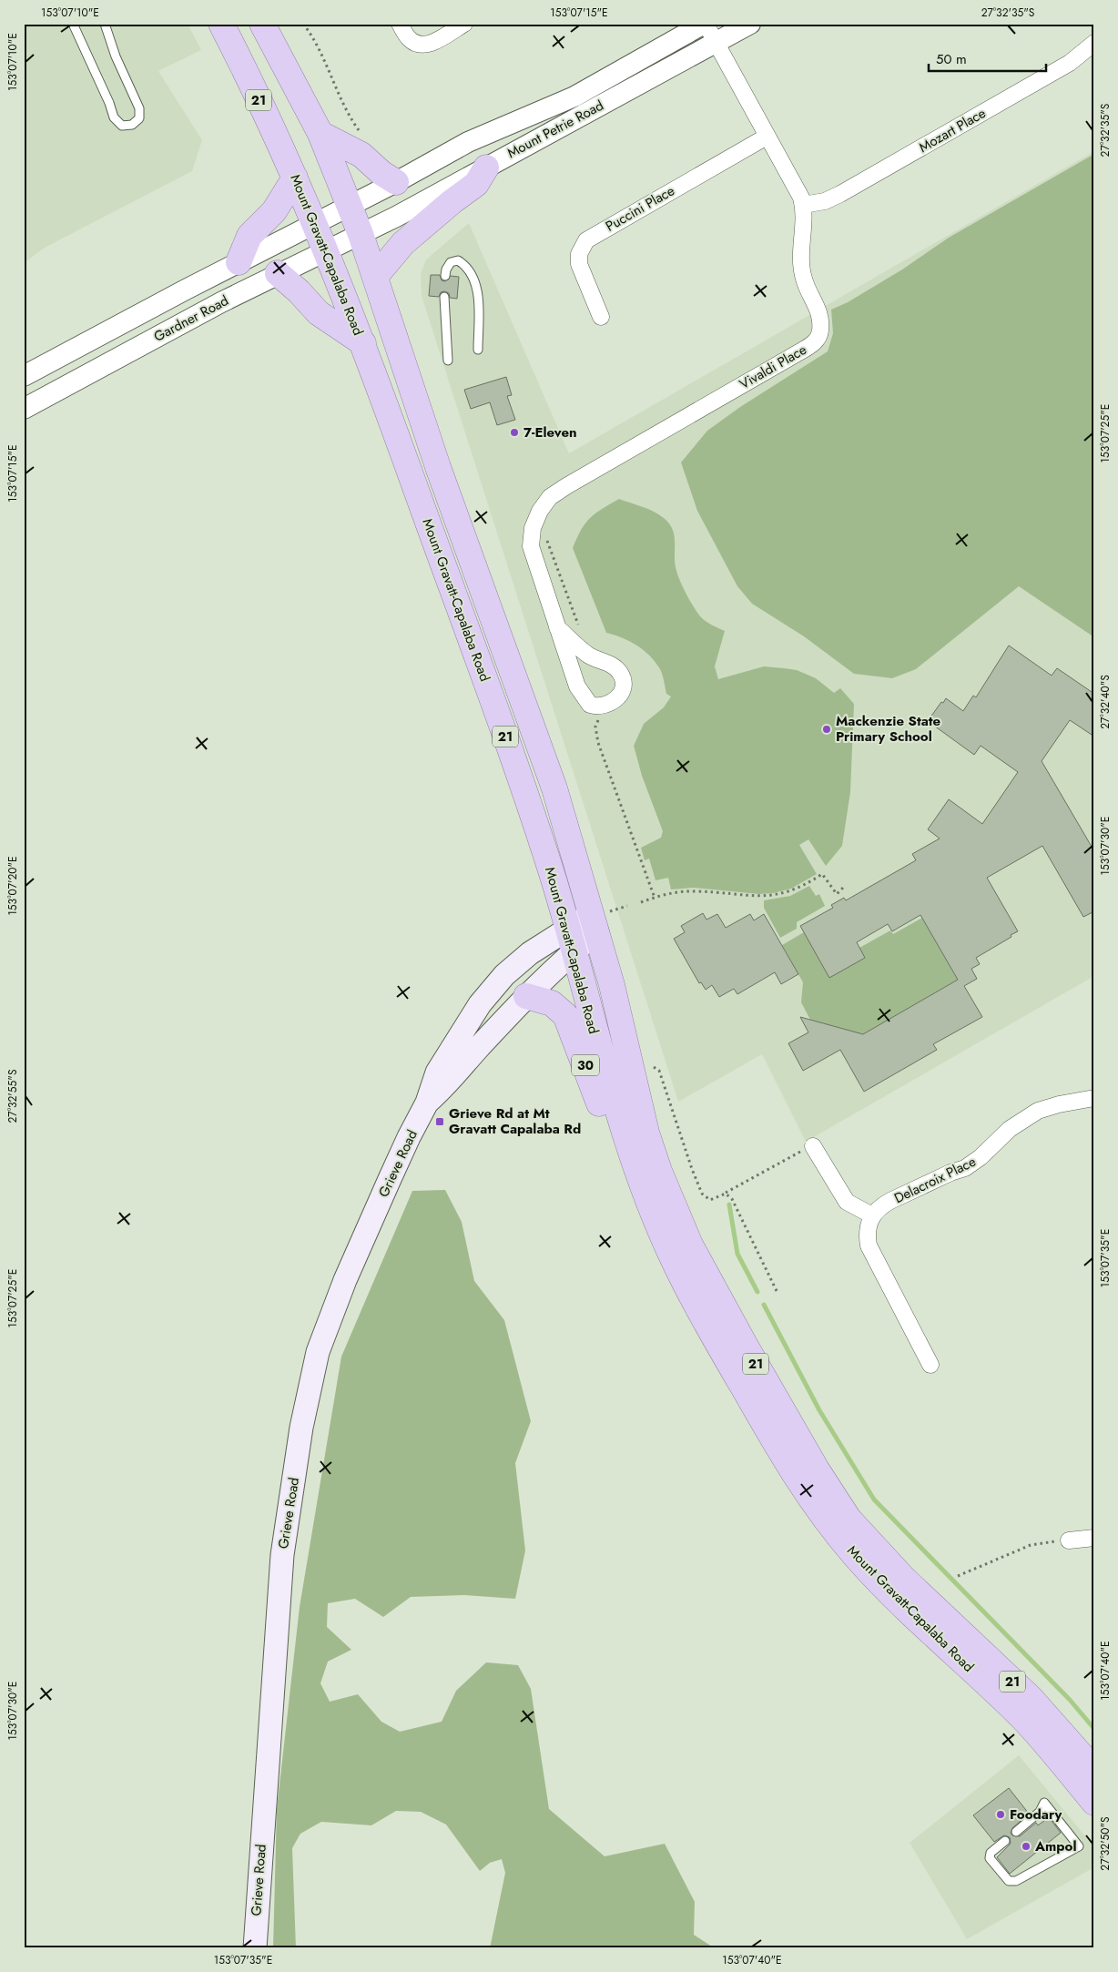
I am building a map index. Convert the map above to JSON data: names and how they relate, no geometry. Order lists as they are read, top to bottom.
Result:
{
  "streets": {
    "highway": ["21", "Mount Gravatt-Capalaba Road", "30"],
    "main road": ["Grieve Road"],
    "street": [
      "Mount Petrie Road",
      "Mozart Place",
      "Puccini Place",
      "Gardner Road",
      "Vivaldi Place",
      "Delacroix Place"
    ]
  },
  "crossings": [
    ["Mount Petrie Road", "Mount Gravatt-Capalaba Road"],
    ["Mount Petrie Road", "Gardner Road"],
    ["Mount Petrie Road", "Vivaldi Place"],
    ["Mozart Place", "Vivaldi Place"],
    ["Puccini Place", "Vivaldi Place"],
    ["Mount Gravatt-Capalaba Road", "Gardner Road"],
    ["Mount Gravatt-Capalaba Road", "30"],
    ["Mount Gravatt-Capalaba Road", "Grieve Road"],
    ["30", "Grieve Road"]
  ],
  "places": {
    "other": [
      "7-Eleven",
      "Mackenzie State Primary School",
      "Foodary",
      "Ampol"
    ],
    "transit": ["Grieve Rd at Mt Gravatt Capalaba Rd"]
  },
  "scale_bar": "50 m",
  "coordinates": [
    "153°07'10\"E",
    "153°07'15\"E",
    "27°32'35\"S",
    "153°07'25\"E",
    "27°32'40\"S",
    "153°07'30\"E",
    "153°07'20\"E",
    "27°32'55\"S",
    "153°07'35\"E",
    "153°07'40\"E",
    "27°32'50\"S"
  ]
}
